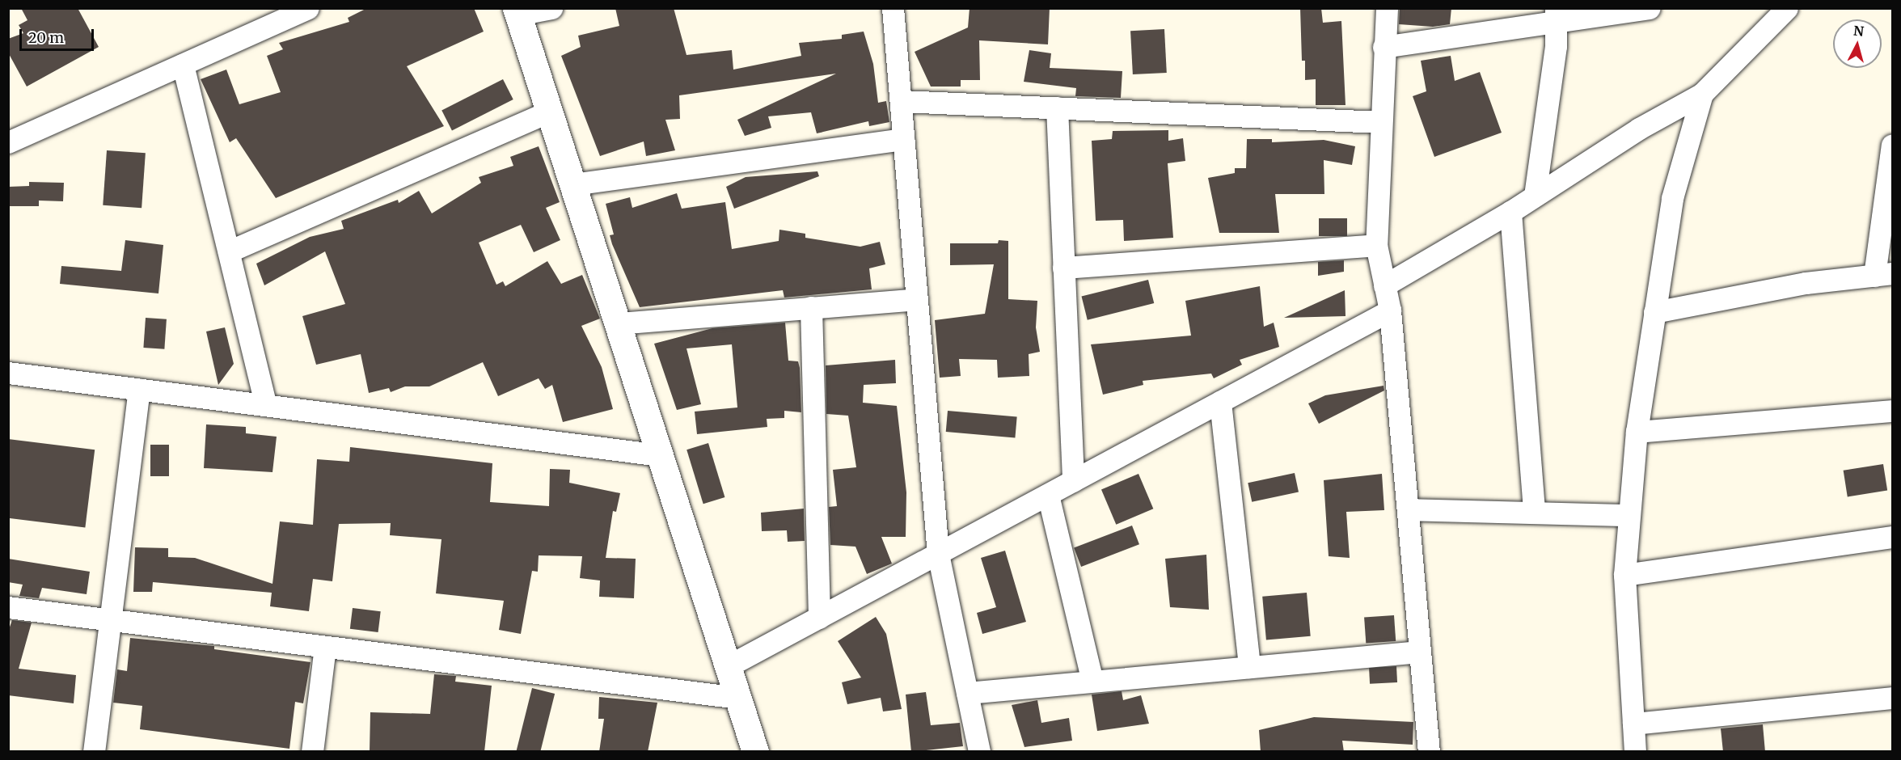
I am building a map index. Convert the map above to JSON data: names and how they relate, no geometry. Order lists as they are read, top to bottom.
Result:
{
  "scale_bar": "20 m",
  "north": "top"
}
